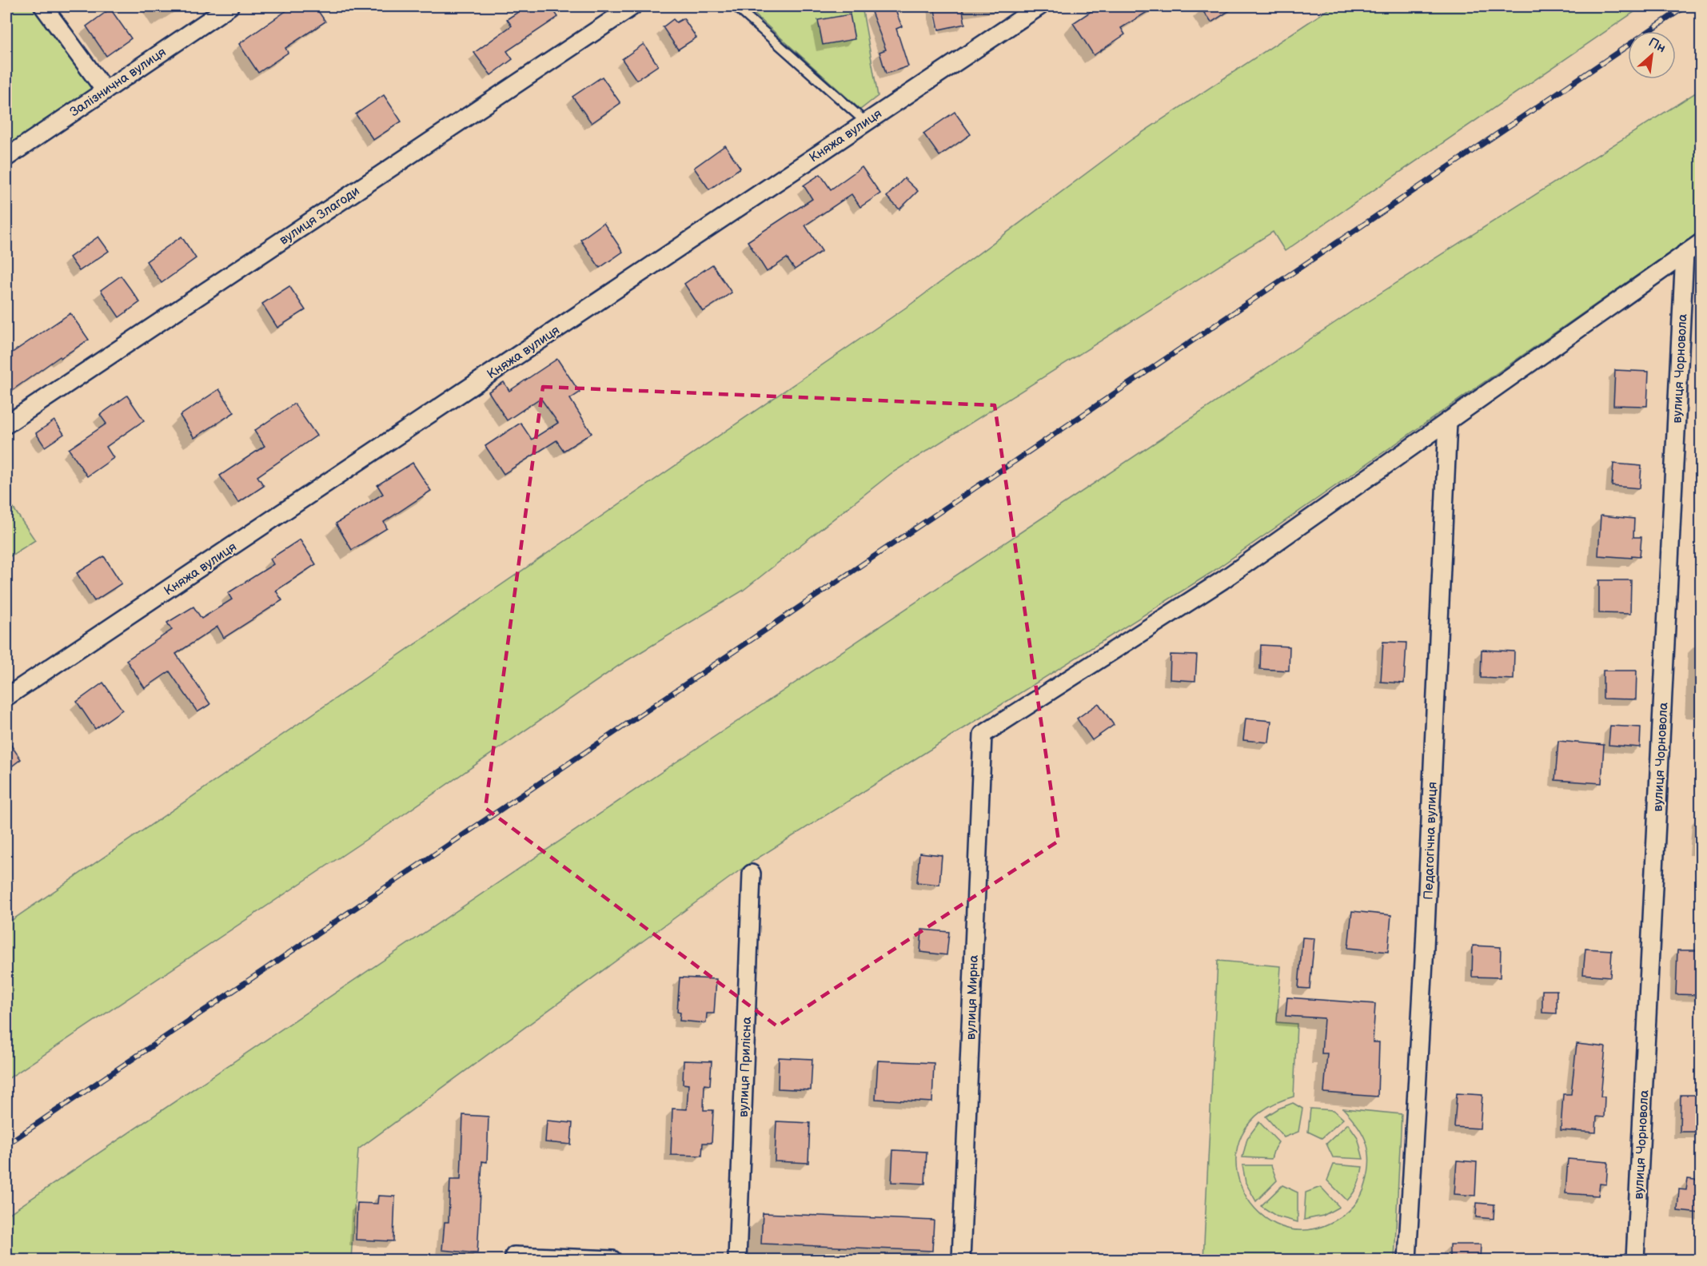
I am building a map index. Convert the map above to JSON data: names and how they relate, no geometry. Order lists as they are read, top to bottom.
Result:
{
  "streets": {
    "street": [
      "Залізнична вулиця",
      "Княжа вулиця",
      "вулиця Злагоди",
      "вулиця Чорновола",
      "Педагогічна вулиця",
      "вулиця Мирна",
      "вулиця Прилісна"
    ]
  },
  "crossings": [
    ["Педагогічна вулиця", "вулиця Мирна"]
  ],
  "north": "top right"
}
